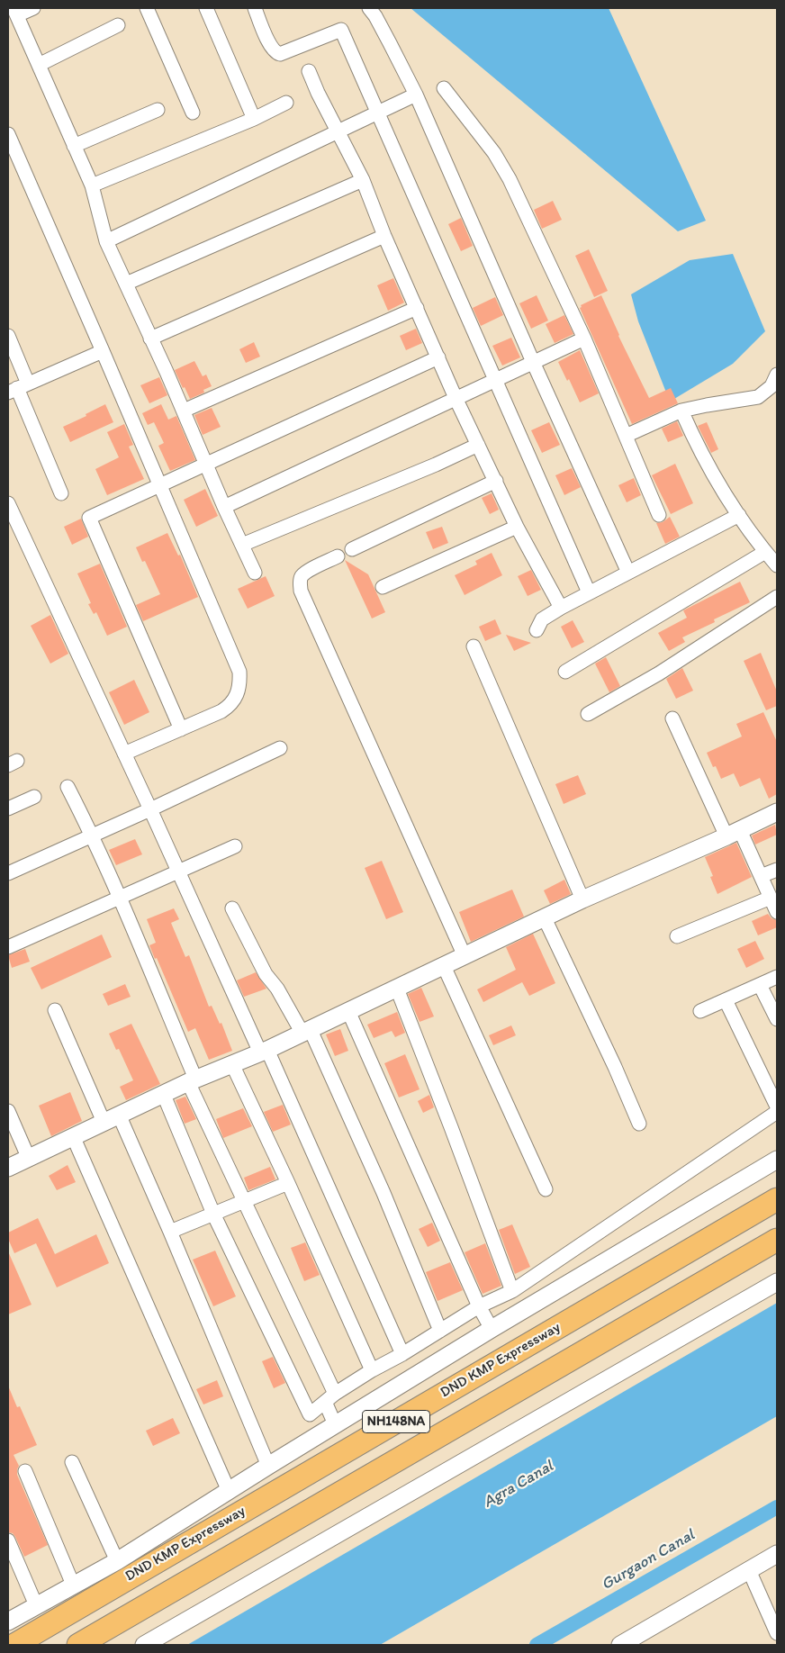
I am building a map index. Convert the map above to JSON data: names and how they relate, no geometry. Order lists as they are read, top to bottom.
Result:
{
  "streets": {
    "highway": ["DND KMP Expressway", "NH148NA"]
  },
  "water": ["Agra Canal", "Gurgaon Canal"]
}
